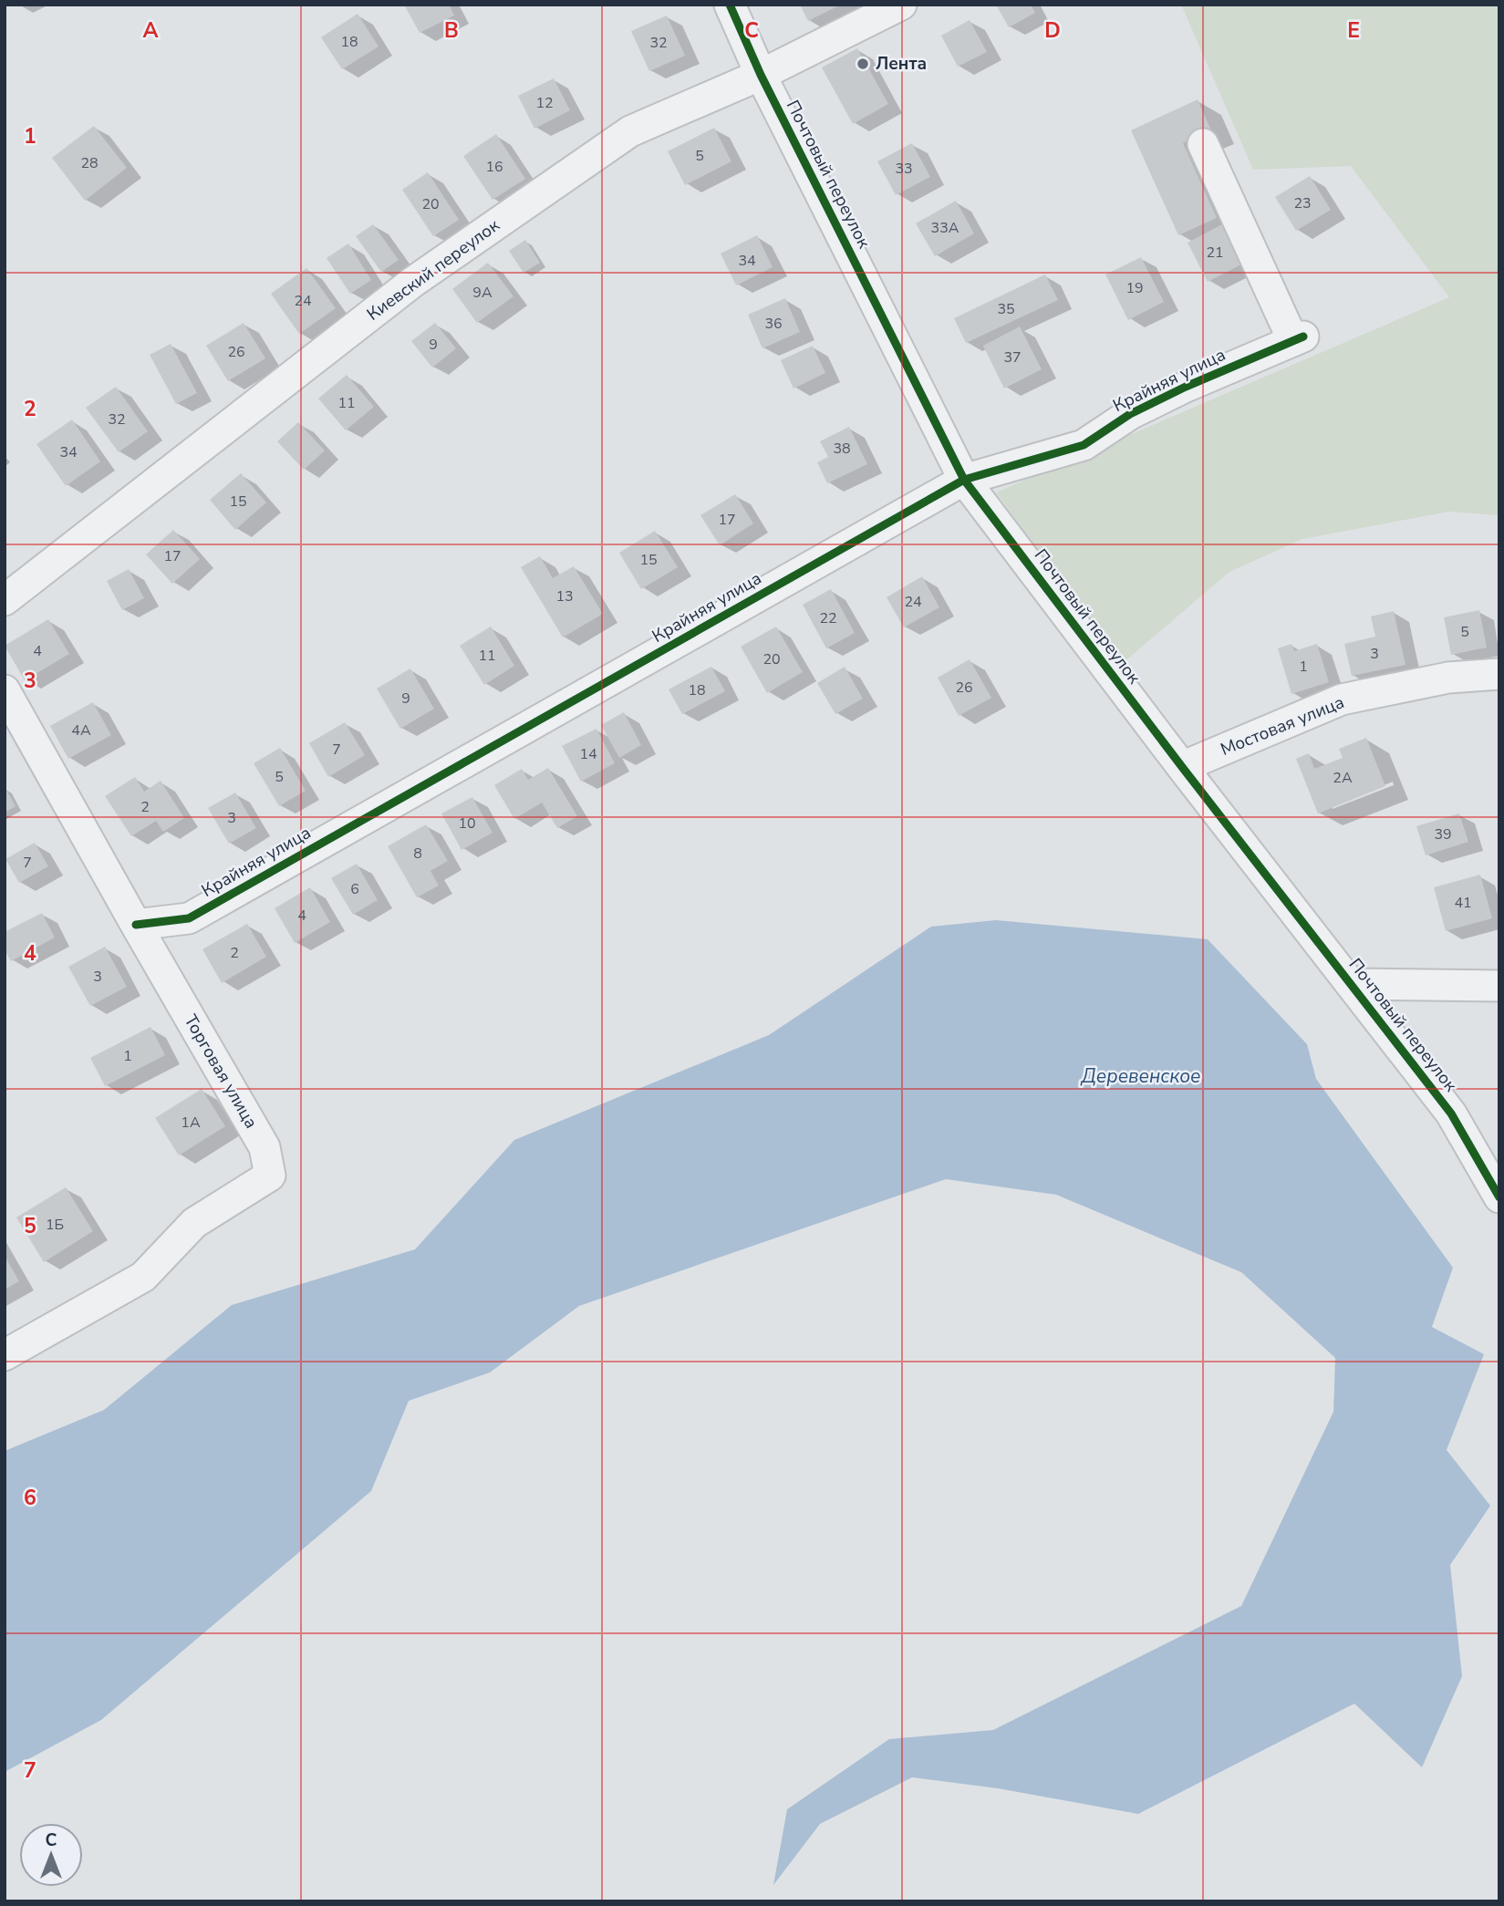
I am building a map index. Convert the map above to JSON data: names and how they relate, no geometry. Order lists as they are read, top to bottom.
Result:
{
  "streets": {
    "street": [
      "Почтовый переулок",
      "Киевский переулок",
      "Крайняя улица",
      "Мостовая улица",
      "Торговая улица"
    ]
  },
  "crossings": [
    ["Почтовый переулок", "Киевский переулок"],
    ["Почтовый переулок", "Крайняя улица"],
    ["Почтовый переулок", "Мостовая улица"],
    ["Крайняя улица", "Торговая улица"]
  ],
  "water": ["Деревенское"],
  "places": ["Лента"],
  "house_numbers": [
    "18",
    "32",
    "12",
    "5",
    "28",
    "16",
    "33",
    "23",
    "20",
    "33А",
    "21",
    "34",
    "19",
    "9А",
    "24",
    "35",
    "36",
    "9",
    "26",
    "37",
    "11",
    "32",
    "38",
    "34",
    "15",
    "17",
    "17",
    "15",
    "13",
    "24",
    "22",
    "5",
    "4",
    "3",
    "11",
    "20",
    "1",
    "26",
    "18",
    "9",
    "4А",
    "7",
    "14",
    "5",
    "2А",
    "2",
    "3",
    "10",
    "39",
    "8",
    "7",
    "6",
    "41",
    "4",
    "2",
    "3",
    "1",
    "1А",
    "1Б"
  ],
  "north": "top",
  "grid": {
    "columns": [
      "A",
      "B",
      "C",
      "D",
      "E"
    ],
    "rows": [
      "1",
      "2",
      "3",
      "4",
      "5",
      "6",
      "7"
    ]
  }
}
